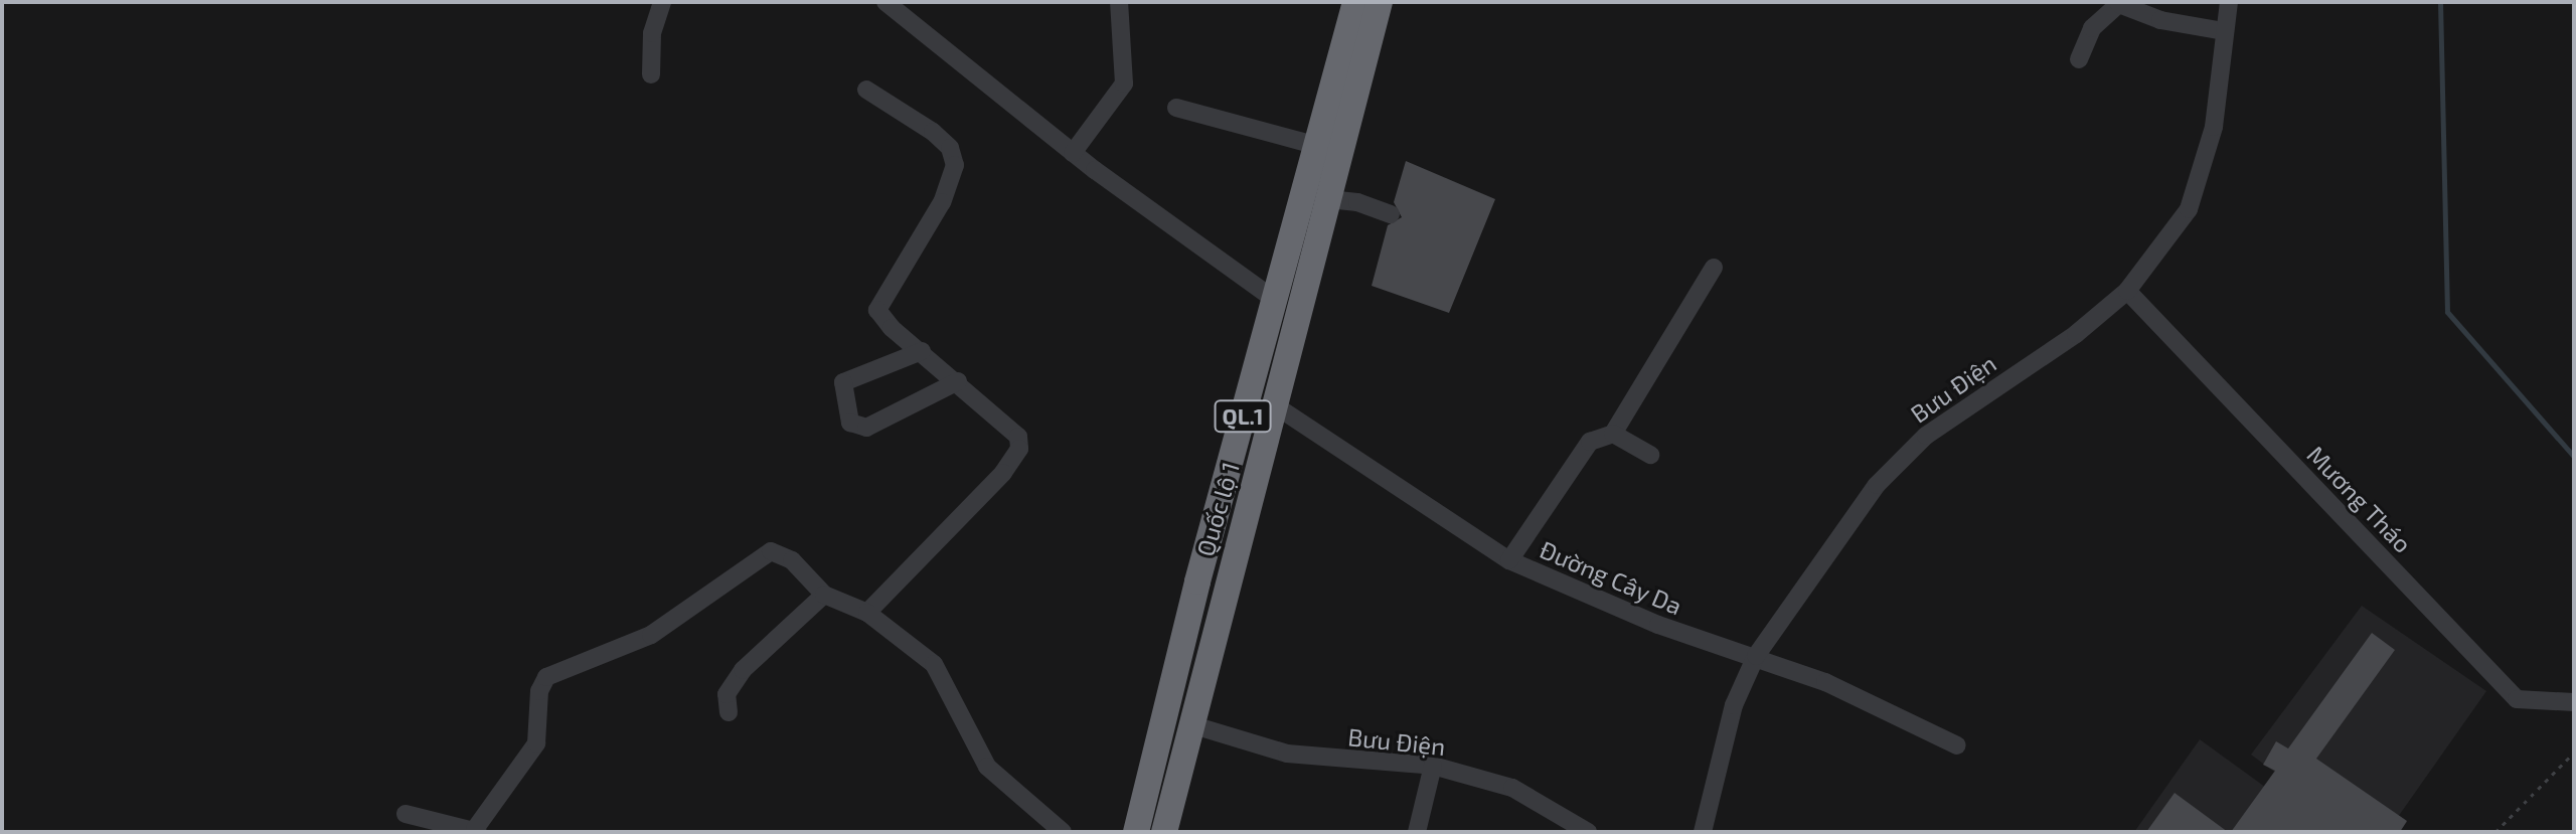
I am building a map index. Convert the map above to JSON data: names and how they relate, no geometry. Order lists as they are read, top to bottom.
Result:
{
  "streets": {
    "highway": ["QL.1", "Quốc lộ 1"],
    "street": ["Bưu Điện", "Mương Tháo", "Đường Cây Da"]
  },
  "crossings": [
    ["Bưu Điện", "Mương Tháo"],
    ["Bưu Điện", "Quốc lộ 1"],
    ["Bưu Điện", "Đường Cây Da"],
    ["Quốc lộ 1", "Đường Cây Da"]
  ]
}
